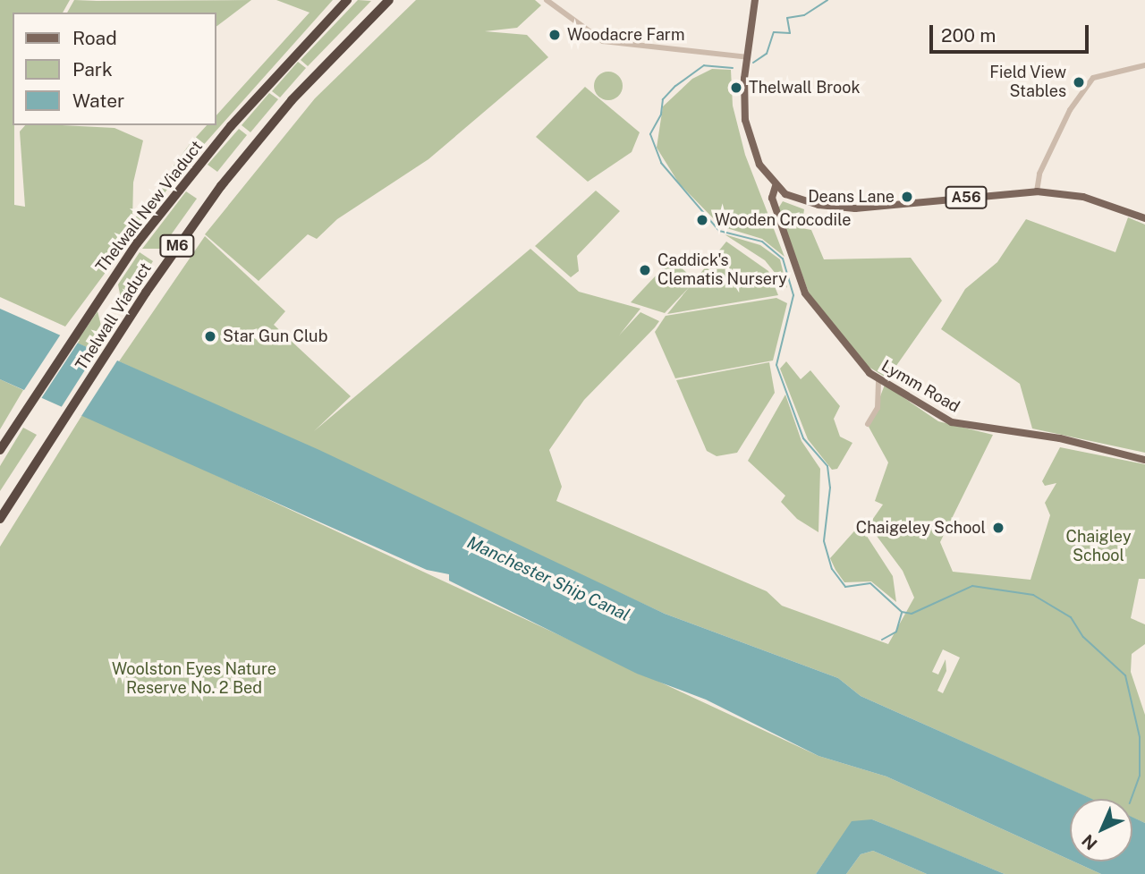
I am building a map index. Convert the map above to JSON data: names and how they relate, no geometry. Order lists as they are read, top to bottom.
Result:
{
  "streets": {
    "highway": ["Thelwall New Viaduct", "M6", "Thelwall Viaduct"],
    "main road": ["A56", "Lymm Road"]
  },
  "crossings": [
    ["A56", "Lymm Road"]
  ],
  "water": ["Manchester Ship Canal"],
  "parks": ["Chaigley School", "Woolston Eyes Nature Reserve No. 2 Bed"],
  "places": [
    "Woodacre Farm",
    "Field View Stables",
    "Thelwall Brook",
    "Deans Lane",
    "Wooden Crocodile",
    "Caddick's Clematis Nursery",
    "Star Gun Club",
    "Chaigeley School"
  ],
  "legend": ["Road", "Park", "Water"],
  "scale_bar": "200 m",
  "north": "bottom left"
}
